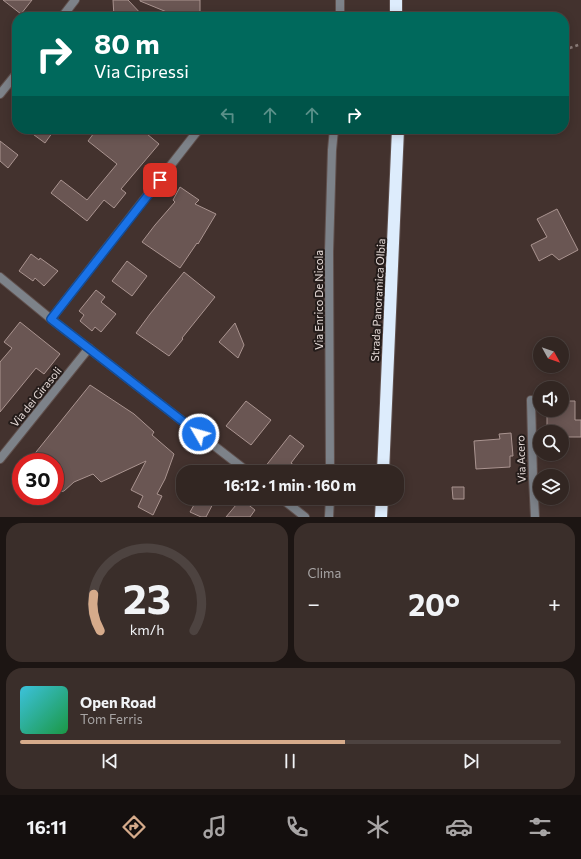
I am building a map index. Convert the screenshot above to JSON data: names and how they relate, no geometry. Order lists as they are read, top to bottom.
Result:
{
  "streets": {
    "highway": ["Strada Panoramica Olbia"],
    "street": ["Via Enrico De Nicola", "Via dei Girasoli", "Via Acero"]
  },
  "north": "bottom right",
  "page": {
    "turn": ["80 m", "Via Cipressi"],
    "limit": "30",
    "trip": "16:12 · 1 min · 160 m",
    "tile": "Clima",
    "heat": ["−", "20°", "+"],
    "song": ["Open Road", "Tom Ferris"],
    "tabs": "16:11",
    "gauge": ["23", "km/h"]
  }
}
